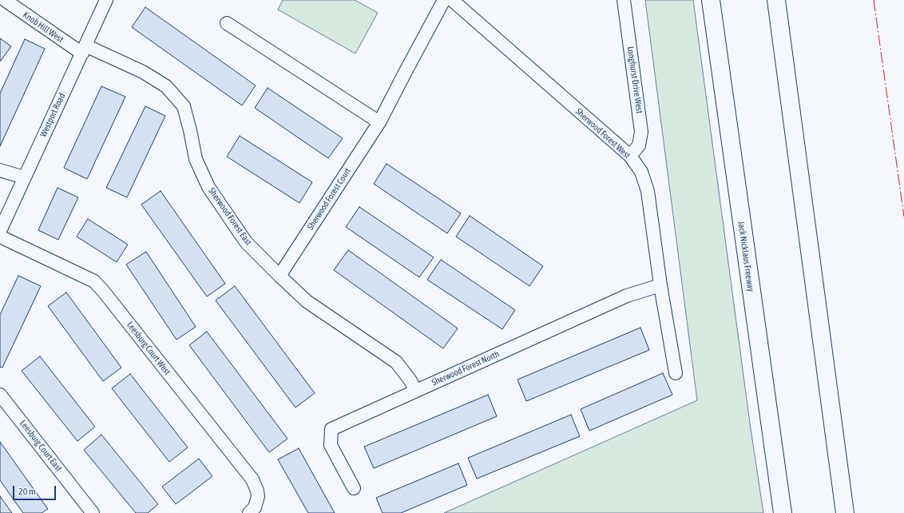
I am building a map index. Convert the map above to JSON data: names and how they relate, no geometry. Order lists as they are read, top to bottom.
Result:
{
  "streets": {
    "highway": ["Jack Nicklaus Freeway"],
    "street": [
      "Knob Hill West",
      "Longhurst Drive West",
      "Westport Road",
      "Sherwood Forest West",
      "Sherwood Forest Court",
      "Sherwood Forest East",
      "Leesburg Court West",
      "Sherwood Forest North",
      "Leesburg Court East"
    ]
  },
  "crossings": [
    ["Knob Hill West", "Westport Road"],
    ["Knob Hill West", "Sherwood Forest East"],
    ["Longhurst Drive West", "Sherwood Forest West"],
    ["Westport Road", "Sherwood Forest East"],
    ["Sherwood Forest West", "Sherwood Forest North"],
    ["Sherwood Forest Court", "Sherwood Forest East"],
    ["Sherwood Forest East", "Sherwood Forest North"]
  ],
  "scale_bar": "20 m"
}
